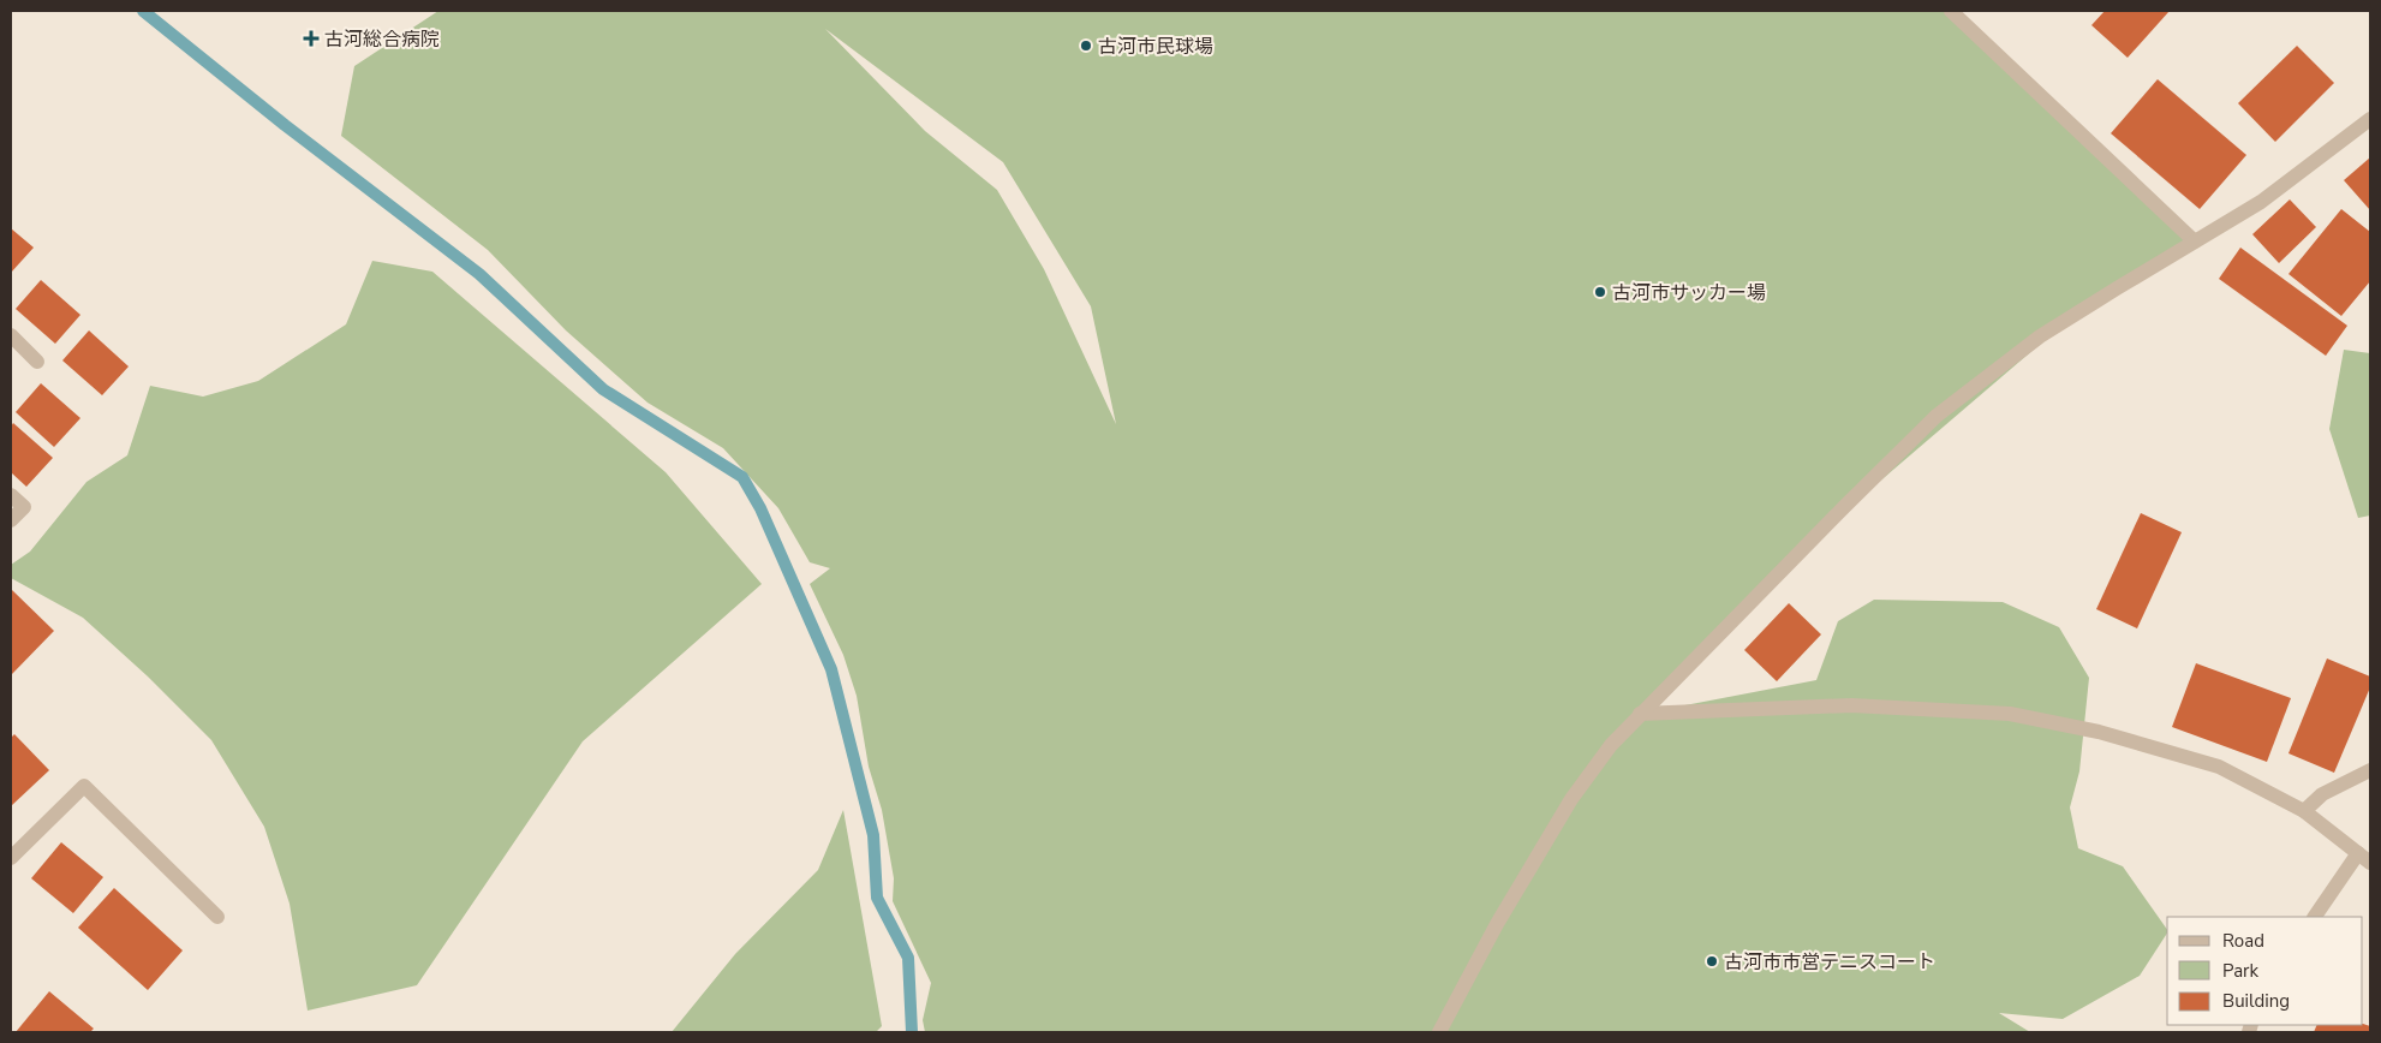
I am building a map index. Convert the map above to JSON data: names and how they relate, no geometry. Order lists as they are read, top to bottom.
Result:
{
  "places": {
    "health": ["古河総合病院"],
    "other": ["古河市民球場", "古河市サッカー場", "古河市市営テニスコート"]
  },
  "legend": ["Road", "Park", "Building"]
}
